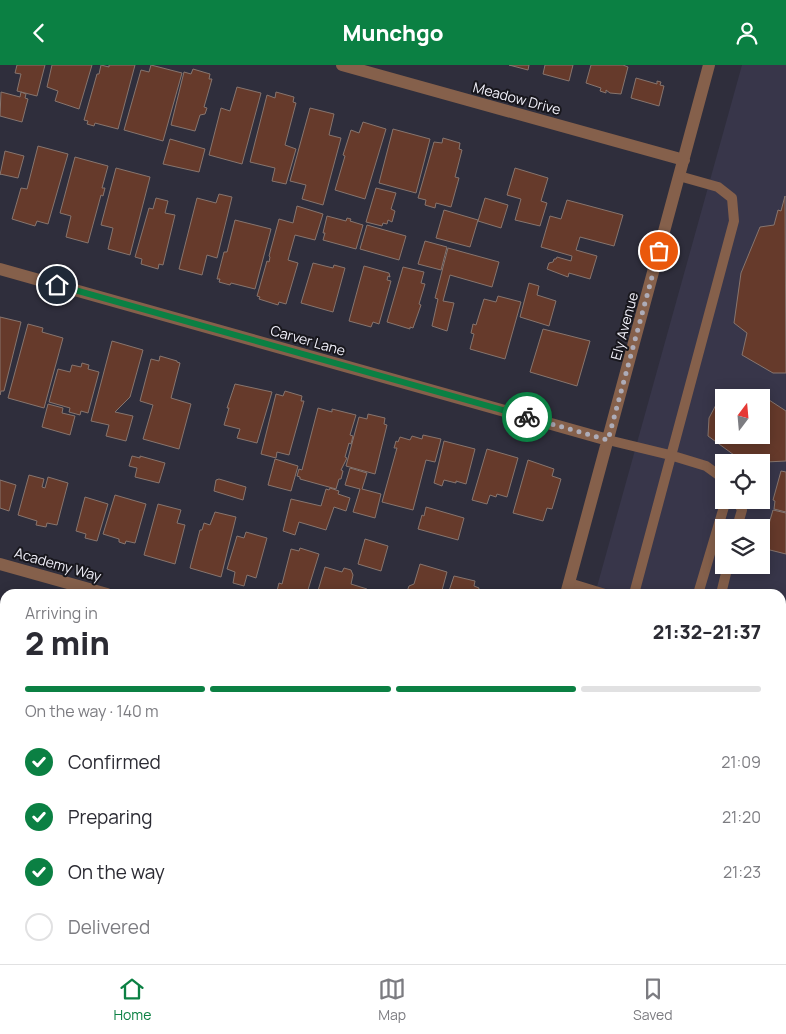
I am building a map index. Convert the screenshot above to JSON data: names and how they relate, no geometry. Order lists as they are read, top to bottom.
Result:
{
  "streets": {
    "street": [
      "Meadow Drive",
      "Ely Avenue",
      "Carver Lane",
      "Academy Way"
    ]
  },
  "crossings": [
    ["Meadow Drive", "Ely Avenue"],
    ["Ely Avenue", "Carver Lane"]
  ],
  "north": "top",
  "page": {
    "header": "Munchgo",
    "heading": ["2 min", "Arriving in", "21:32–21:37"],
    "bar": "On the way · 140 m",
    "list": [
      ["Confirmed", "21:09"],
      ["Preparing", "21:20"],
      ["On the way", "21:23"],
      "Delivered"
    ],
    "tabs": ["Home", "Map", "Saved"]
  }
}
